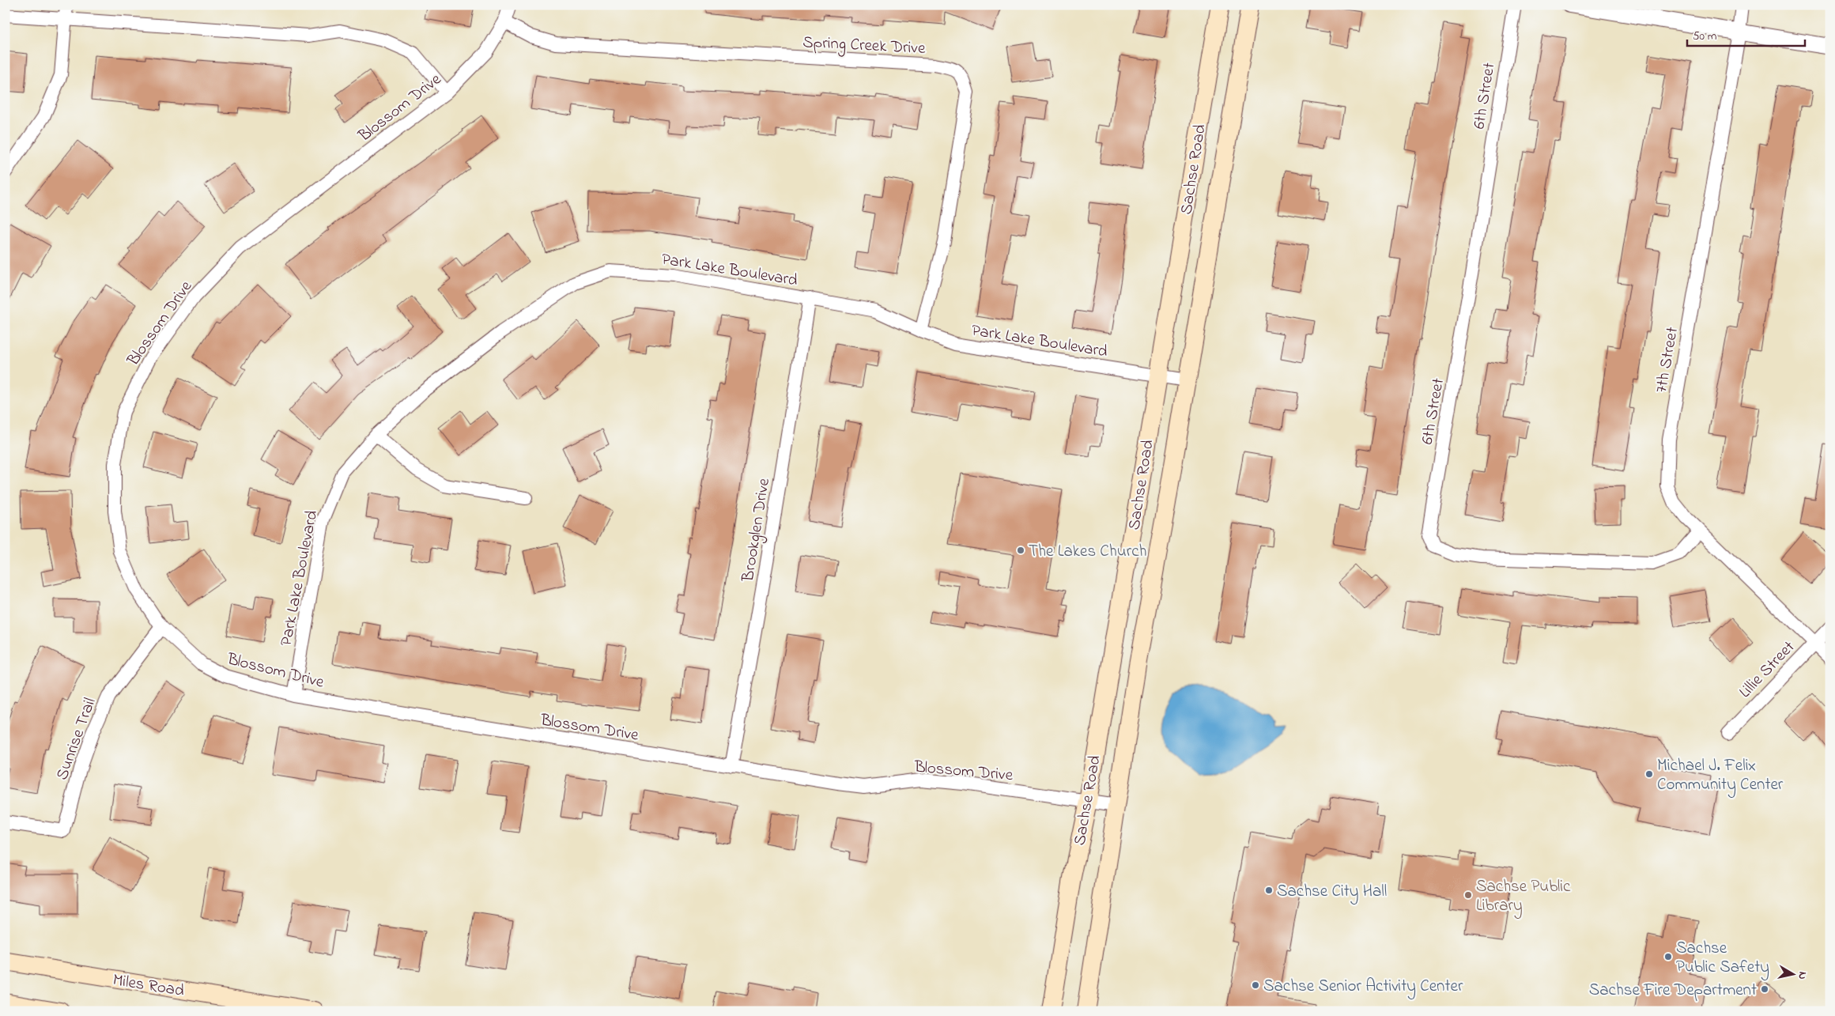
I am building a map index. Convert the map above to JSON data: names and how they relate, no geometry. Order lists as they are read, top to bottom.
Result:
{
  "streets": {
    "main road": ["Sachse Road", "Miles Road"],
    "street": [
      "Spring Creek Drive",
      "6th Street",
      "Blossom Drive",
      "Park Lake Boulevard",
      "7th Street",
      "Brookglen Drive",
      "Lillie Street",
      "Sunrise Trail"
    ]
  },
  "crossings": [
    ["Spring Creek Drive", "Blossom Drive"],
    ["Spring Creek Drive", "Park Lake Boulevard"],
    ["6th Street", "7th Street"],
    ["Blossom Drive", "Sachse Road"],
    ["Blossom Drive", "Park Lake Boulevard"],
    ["Blossom Drive", "Brookglen Drive"],
    ["Blossom Drive", "Sunrise Trail"],
    ["Sachse Road", "Park Lake Boulevard"],
    ["Park Lake Boulevard", "Brookglen Drive"],
    ["7th Street", "Lillie Street"]
  ],
  "places": [
    "The Lakes Church",
    "Michael J. Felix Community Center",
    "Sachse City Hall",
    "Sachse Public Library",
    "Sachse Public Safety",
    "Sachse Senior Activity Center",
    "Sachse Fire Department"
  ],
  "scale_bar": "50 m",
  "north": "right"
}
